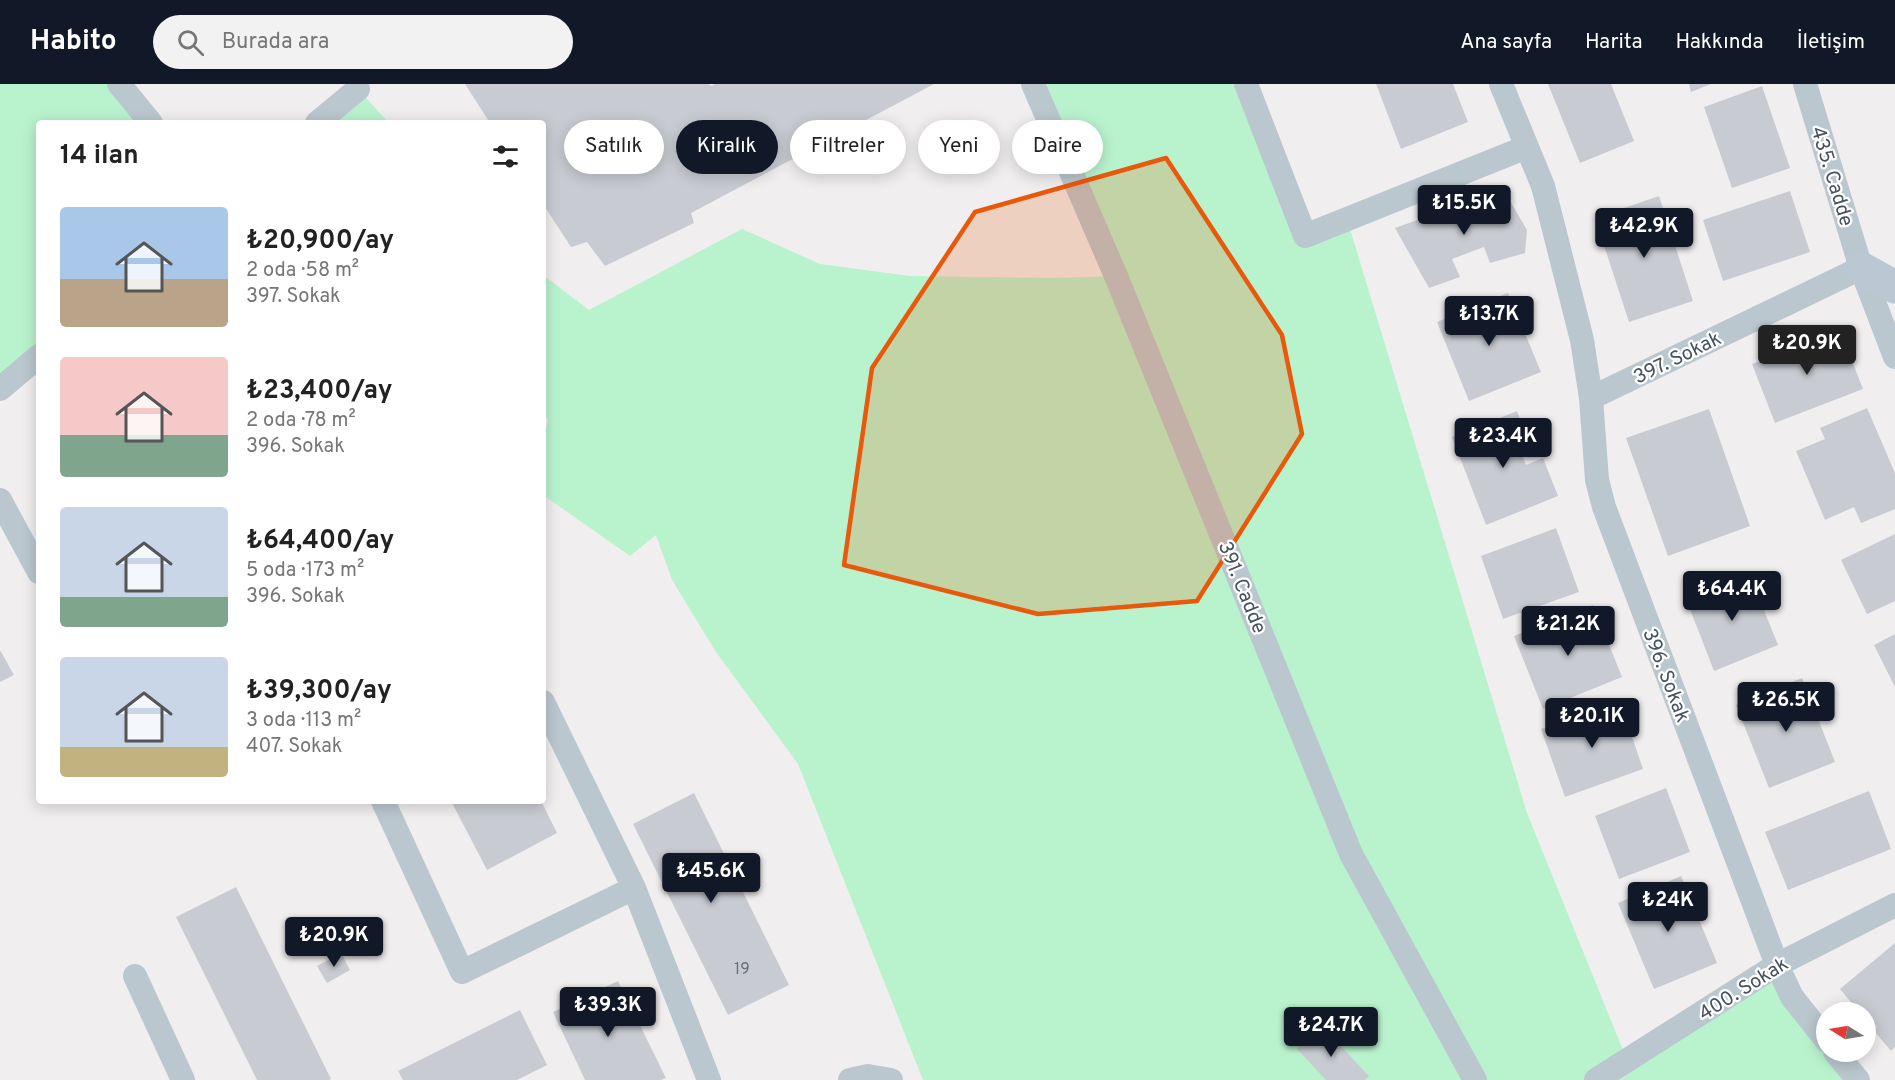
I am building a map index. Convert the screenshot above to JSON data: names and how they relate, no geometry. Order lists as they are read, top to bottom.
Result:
{
  "streets": {
    "street": [
      "435. Cadde",
      "397. Sokak",
      "391. Cadde",
      "396. Sokak",
      "400. Sokak"
    ]
  },
  "crossings": [
    ["435. Cadde", "397. Sokak"],
    ["397. Sokak", "396. Sokak"],
    ["396. Sokak", "400. Sokak"]
  ],
  "house_numbers": ["19"],
  "north": "left",
  "page": {
    "header": "Habito",
    "search": "Burada ara",
    "nav": [
      "Ana sayfa",
      "Harita",
      "Hakkında",
      "İletişim"
    ],
    "chip": [
      "Satılık",
      "Kiralık",
      "Filtreler",
      "Yeni",
      "Daire"
    ],
    "heading": "14 ilan",
    "price": [
      "₺15.5K",
      "₺42.9K",
      "₺13.7K",
      "₺20.9K",
      "₺23.4K",
      "₺64.4K",
      "₺21.2K",
      "₺26.5K",
      "₺20.1K",
      "₺45.6K",
      "₺24K",
      "₺20.9K",
      "₺39.3K",
      "₺24.7K"
    ],
    "list": [
      {
        "name": "₺20,900/ay",
        "note": "2 oda · 58 m² · 397. Sokak"
      },
      {
        "name": "₺23,400/ay",
        "note": "2 oda · 78 m² · 396. Sokak"
      },
      {
        "name": "₺64,400/ay",
        "note": "5 oda · 173 m² · 396. Sokak"
      },
      {
        "name": "₺39,300/ay",
        "note": "3 oda · 113 m² · 407. Sokak"
      }
    ]
  }
}
